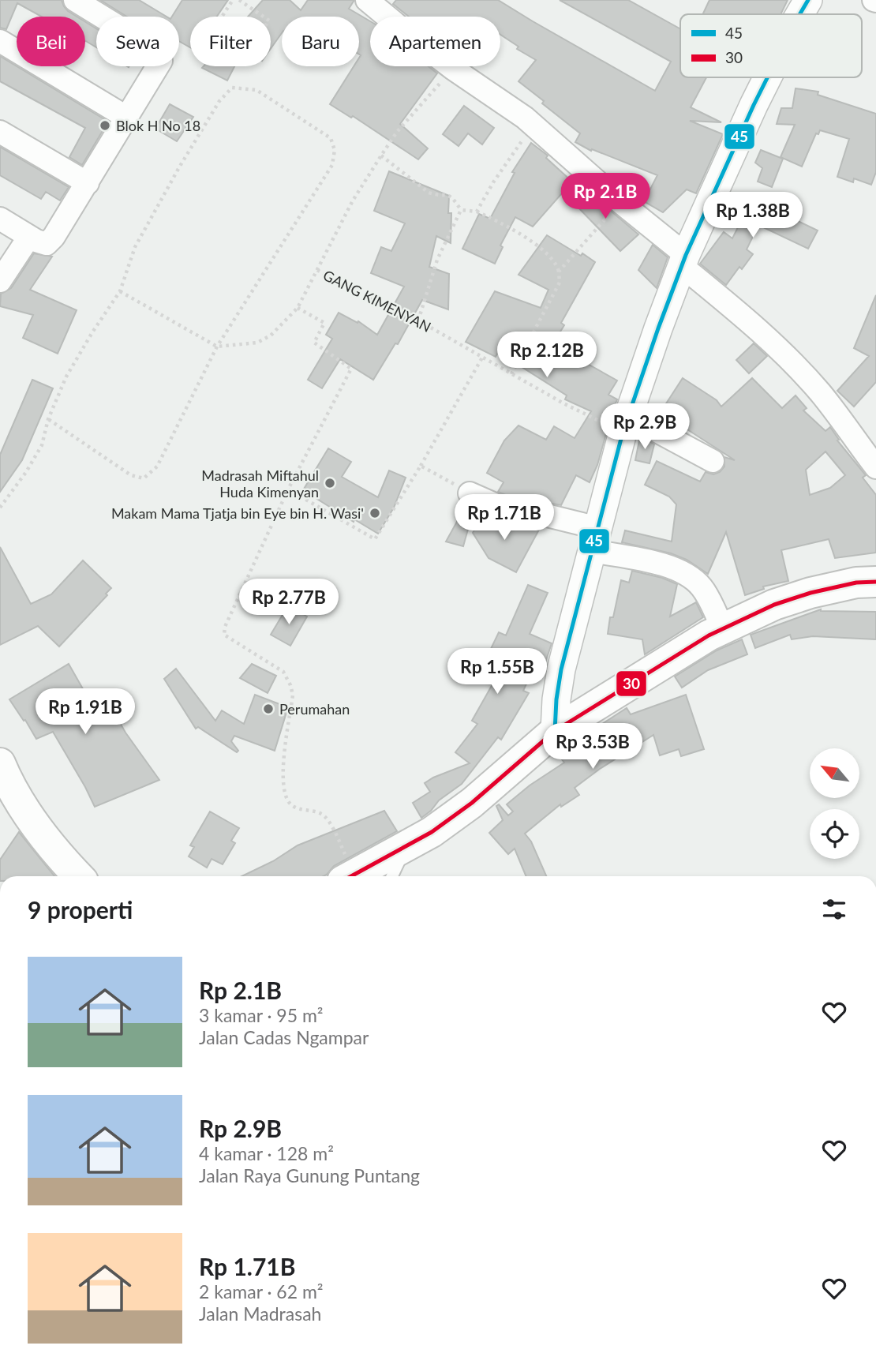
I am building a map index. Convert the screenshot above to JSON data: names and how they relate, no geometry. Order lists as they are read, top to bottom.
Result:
{
  "streets": {
    "path": ["GANG KIMENYAN"]
  },
  "places": [
    "Blok H No 18",
    "Madrasah Miftahul Huda Kimenyan",
    "Makam Mama Tjatja bin Eye bin H. Wasi'",
    "Perumahan"
  ],
  "lines": ["transit line 45", "transit line 30"],
  "legend": ["45", "30"],
  "north": "top left",
  "page": {
    "chip": [
      "Beli",
      "Sewa",
      "Filter",
      "Baru",
      "Apartemen"
    ],
    "price": [
      "Rp 2.1B",
      "Rp 1.38B",
      "Rp 2.12B",
      "Rp 2.9B",
      "Rp 1.71B",
      "Rp 2.77B",
      "Rp 1.55B",
      "Rp 1.91B",
      "Rp 3.53B"
    ],
    "heading": "9 properti",
    "list": [
      {
        "name": "Rp 2.1B",
        "note": "3 kamar · 95 m² · Jalan Cadas Ngampar"
      },
      {
        "name": "Rp 2.9B",
        "note": "4 kamar · 128 m² · Jalan Raya Gunung Puntang"
      },
      {
        "name": "Rp 1.71B",
        "note": "2 kamar · 62 m² · Jalan Madrasah"
      }
    ]
  }
}
